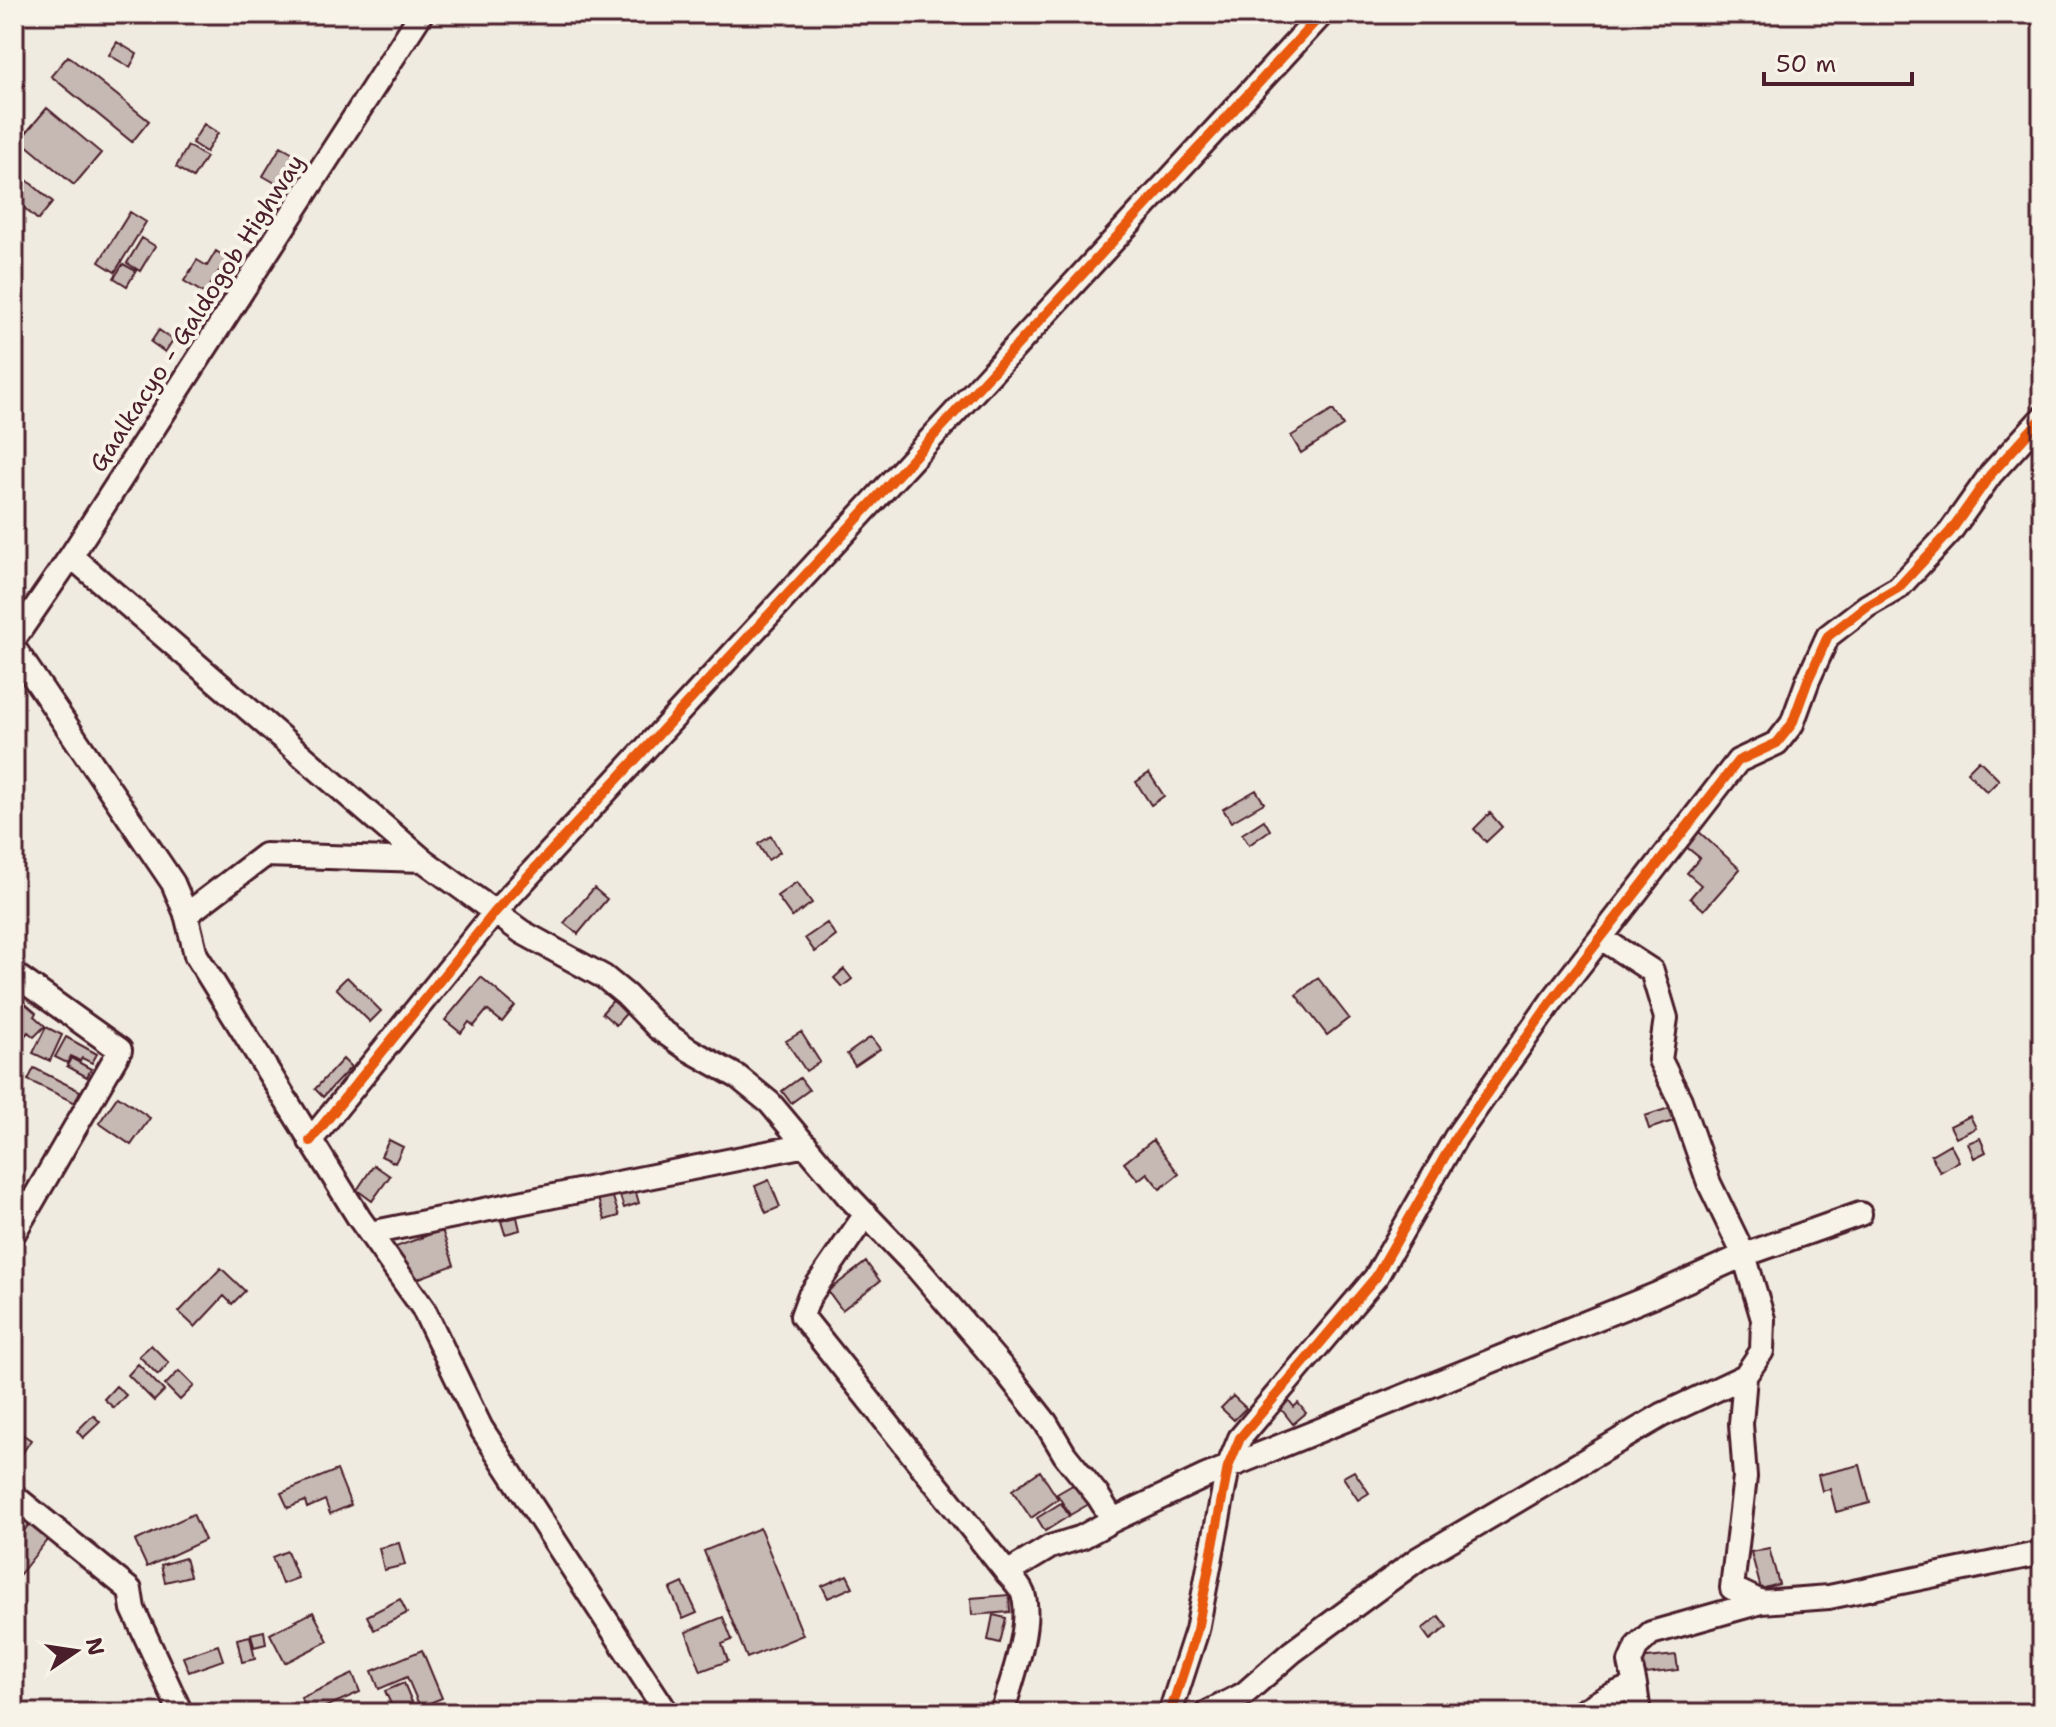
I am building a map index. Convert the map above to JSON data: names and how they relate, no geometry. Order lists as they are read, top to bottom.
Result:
{
  "streets": {
    "street": ["Gaalkacyo - Galdogob Highway"]
  },
  "scale_bar": "50 m",
  "north": "right"
}
